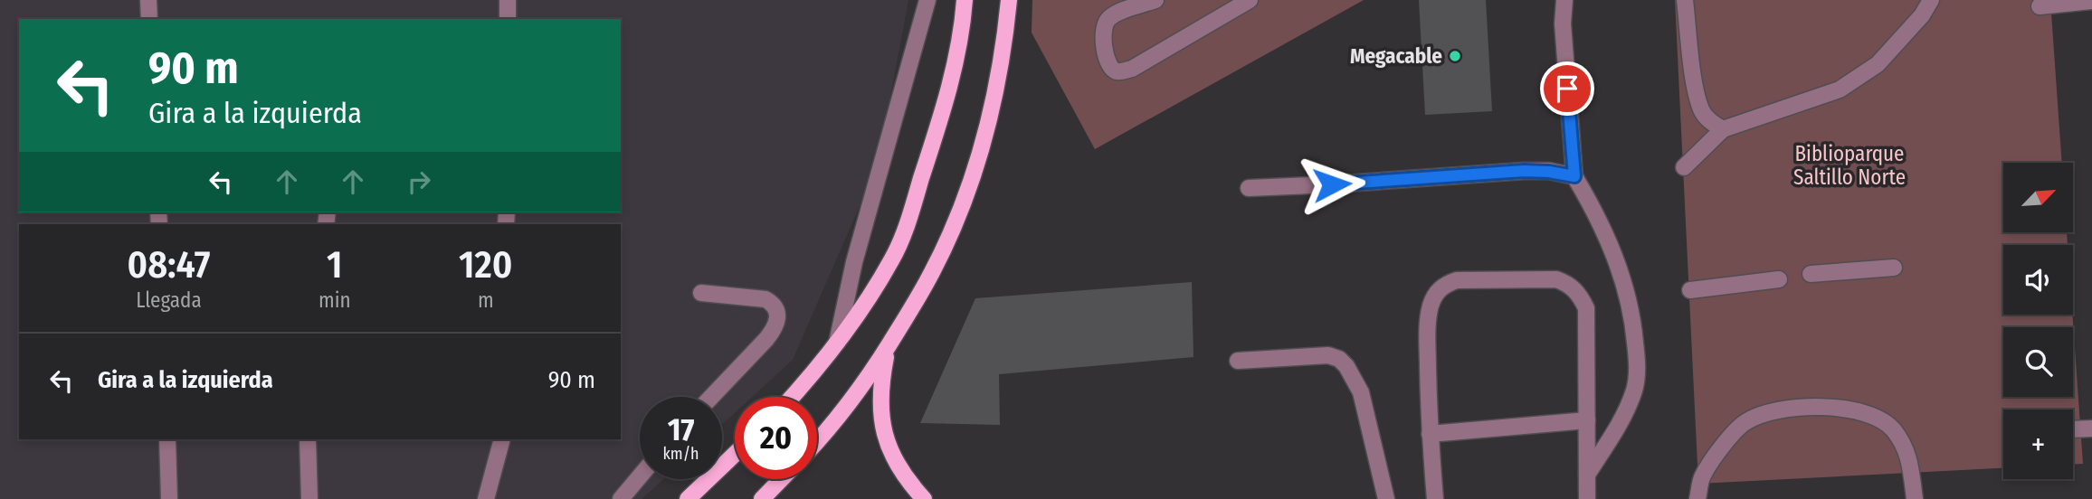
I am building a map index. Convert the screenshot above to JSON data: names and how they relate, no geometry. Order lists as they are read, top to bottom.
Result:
{
  "parks": ["Biblioparque Saltillo Norte"],
  "places": ["Megacable"],
  "north": "top right",
  "page": {
    "turn": ["90 m", "Gira a la izquierda"],
    "map_buttons": "+",
    "eta": [
      "08:47",
      "Llegada",
      "1",
      "min",
      "120",
      "m"
    ],
    "list": [
      {
        "name": "Gira a la izquierda",
        "value": "90 m"
      }
    ],
    "speed": "17 km/h",
    "limit": "20"
  }
}
